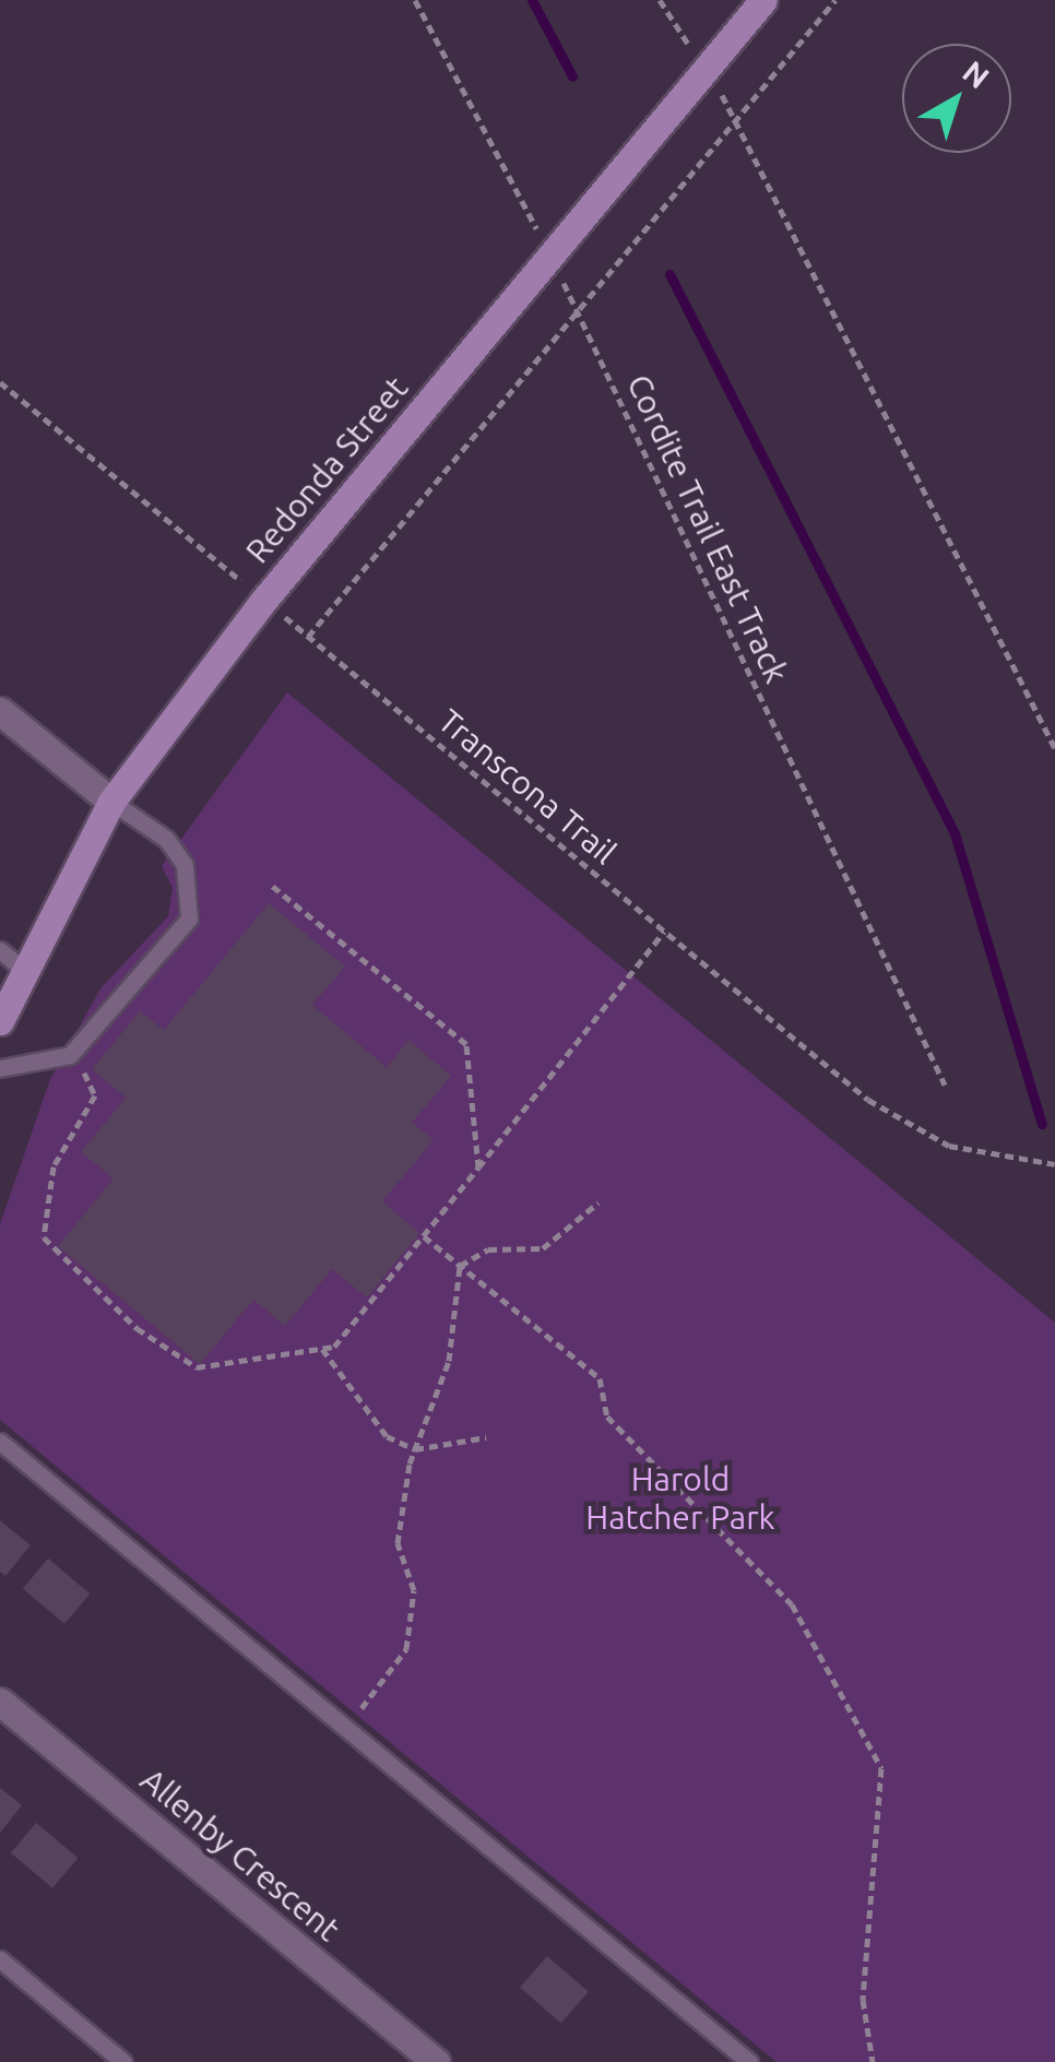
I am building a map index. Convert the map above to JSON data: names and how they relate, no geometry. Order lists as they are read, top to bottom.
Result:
{
  "streets": {
    "street": ["Redonda Street", "Allenby Crescent"],
    "path": ["Cordite Trail East Track", "Transcona Trail"]
  },
  "crossings": [
    ["Redonda Street", "Cordite Trail East Track"],
    ["Redonda Street", "Transcona Trail"]
  ],
  "parks": ["Harold Hatcher Park"],
  "north": "top right"
}
